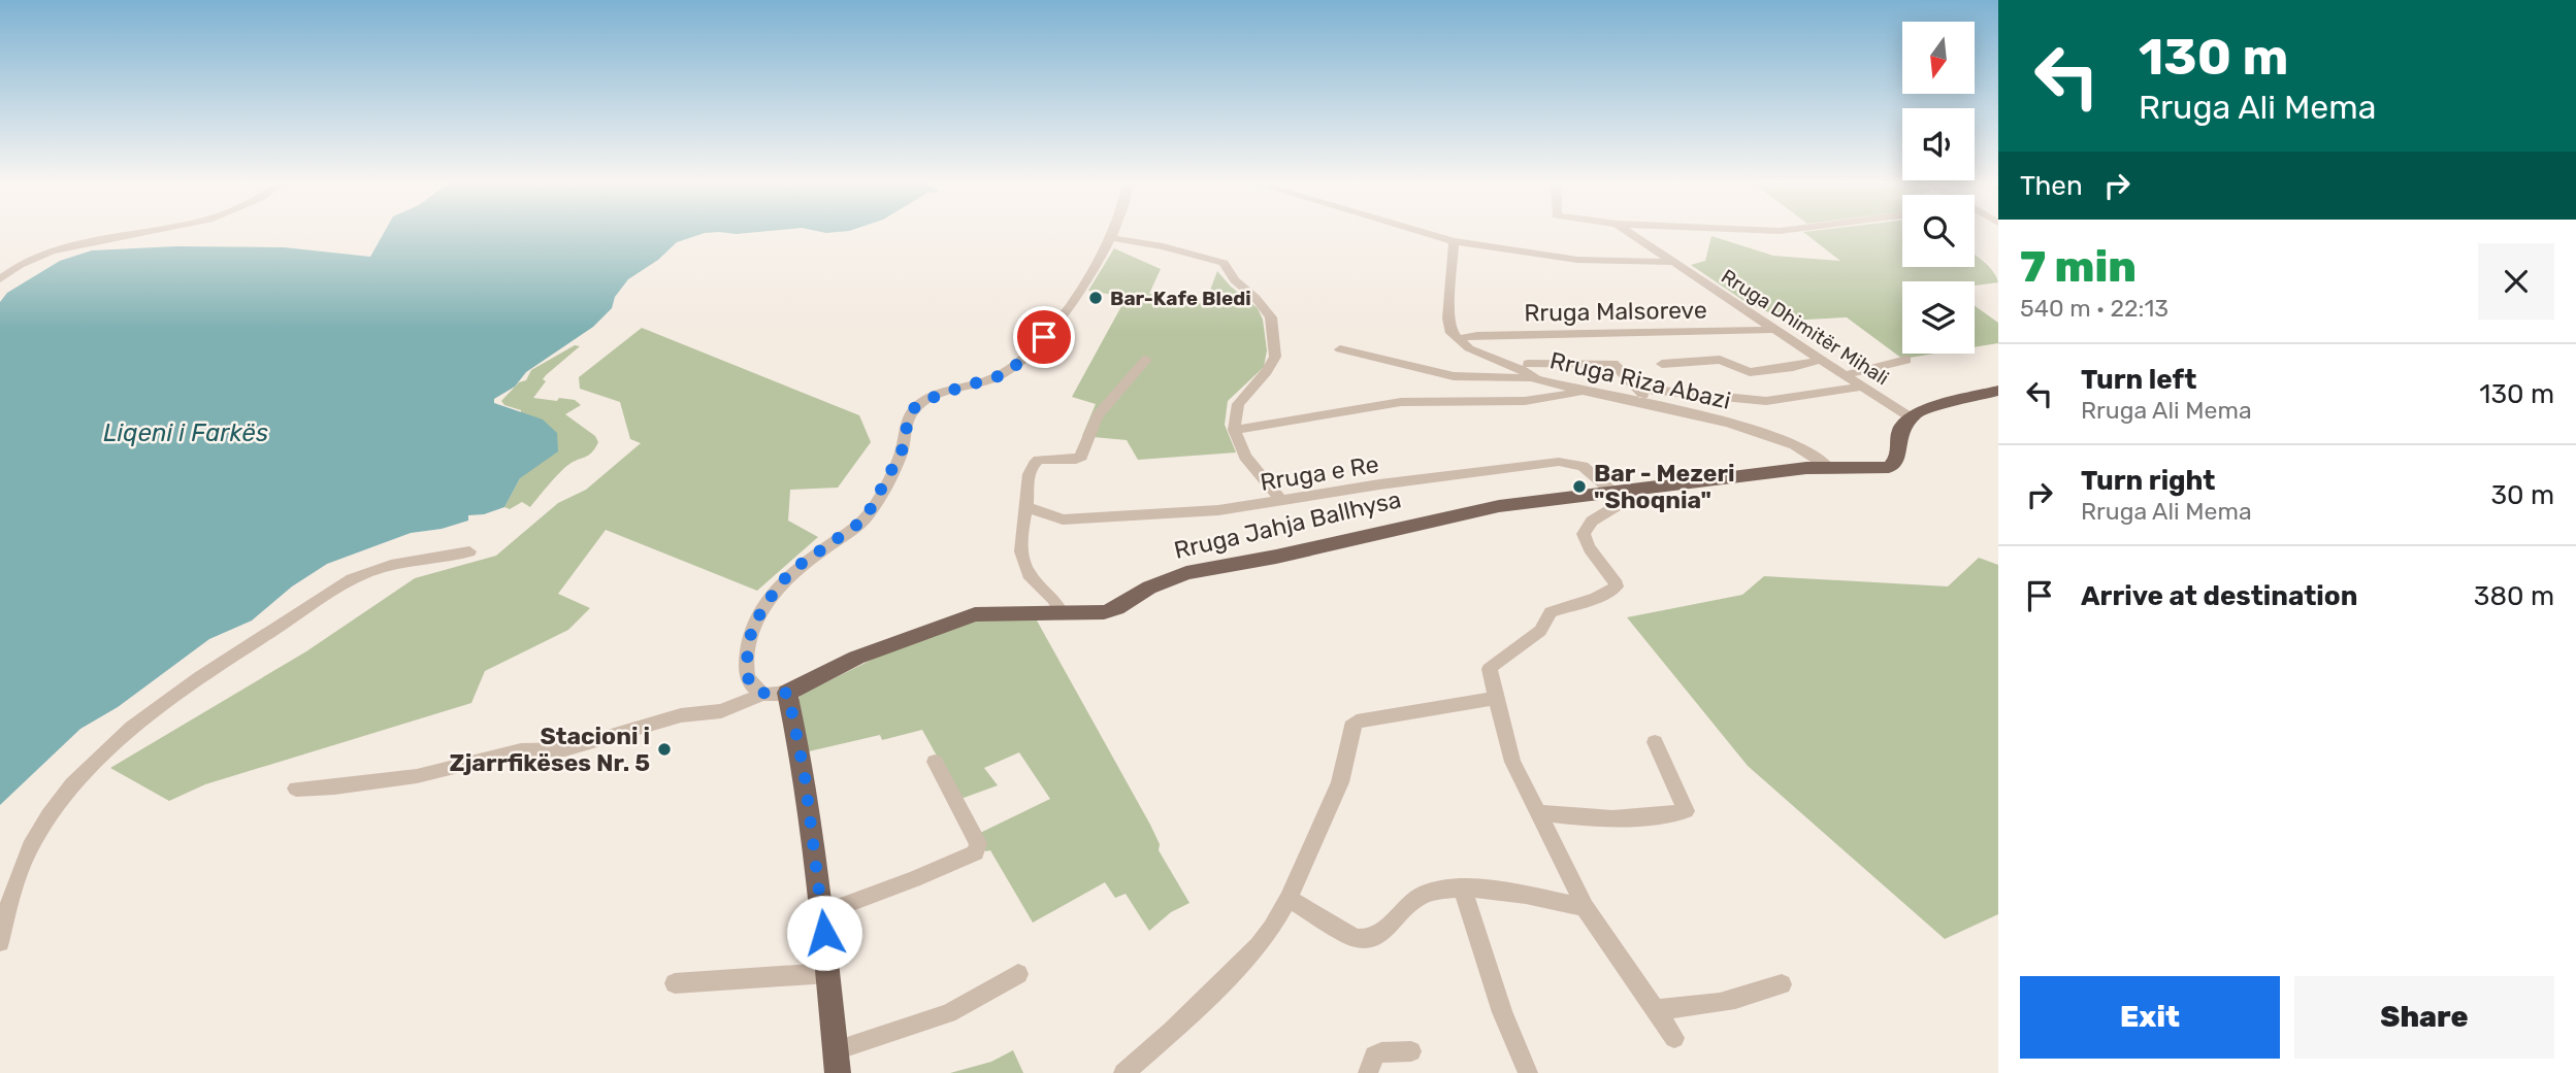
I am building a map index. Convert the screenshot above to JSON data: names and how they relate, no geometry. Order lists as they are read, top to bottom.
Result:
{
  "streets": {
    "main road": ["Rruga Jahja Ballhysa"],
    "street": [
      "Rruga Malsoreve",
      "Rruga Dhimitër Mihali",
      "Rruga Riza Abazi",
      "Rruga e Re"
    ]
  },
  "crossings": [
    ["Rruga Malsoreve", "Rruga Dhimitër Mihali"],
    ["Rruga Malsoreve", "Rruga Riza Abazi"],
    ["Rruga Dhimitër Mihali", "Rruga Jahja Ballhysa"],
    ["Rruga Riza Abazi", "Rruga Jahja Ballhysa"],
    ["Rruga e Re", "Rruga Jahja Ballhysa"]
  ],
  "water": ["Liqeni i Farkës"],
  "places": ["Bar-Kafe Bledi", "Bar - Mezeri \"Shoqnia\"", "Stacioni i Zjarrfikëses Nr. 5"],
  "north": "bottom",
  "page": {
    "turn": ["130 m", "Rruga Ali Mema"],
    "then": "Then",
    "heading": ["7 min", "540 m · 22:13"],
    "list": [
      {
        "name": "Turn left",
        "note": "Rruga Ali Mema",
        "value": "130 m"
      },
      {
        "name": "Turn right",
        "note": "Rruga Ali Mema",
        "value": "30 m"
      },
      {
        "name": "Arrive at destination",
        "value": "380 m"
      }
    ],
    "buttons": ["Exit", "Share"]
  }
}
